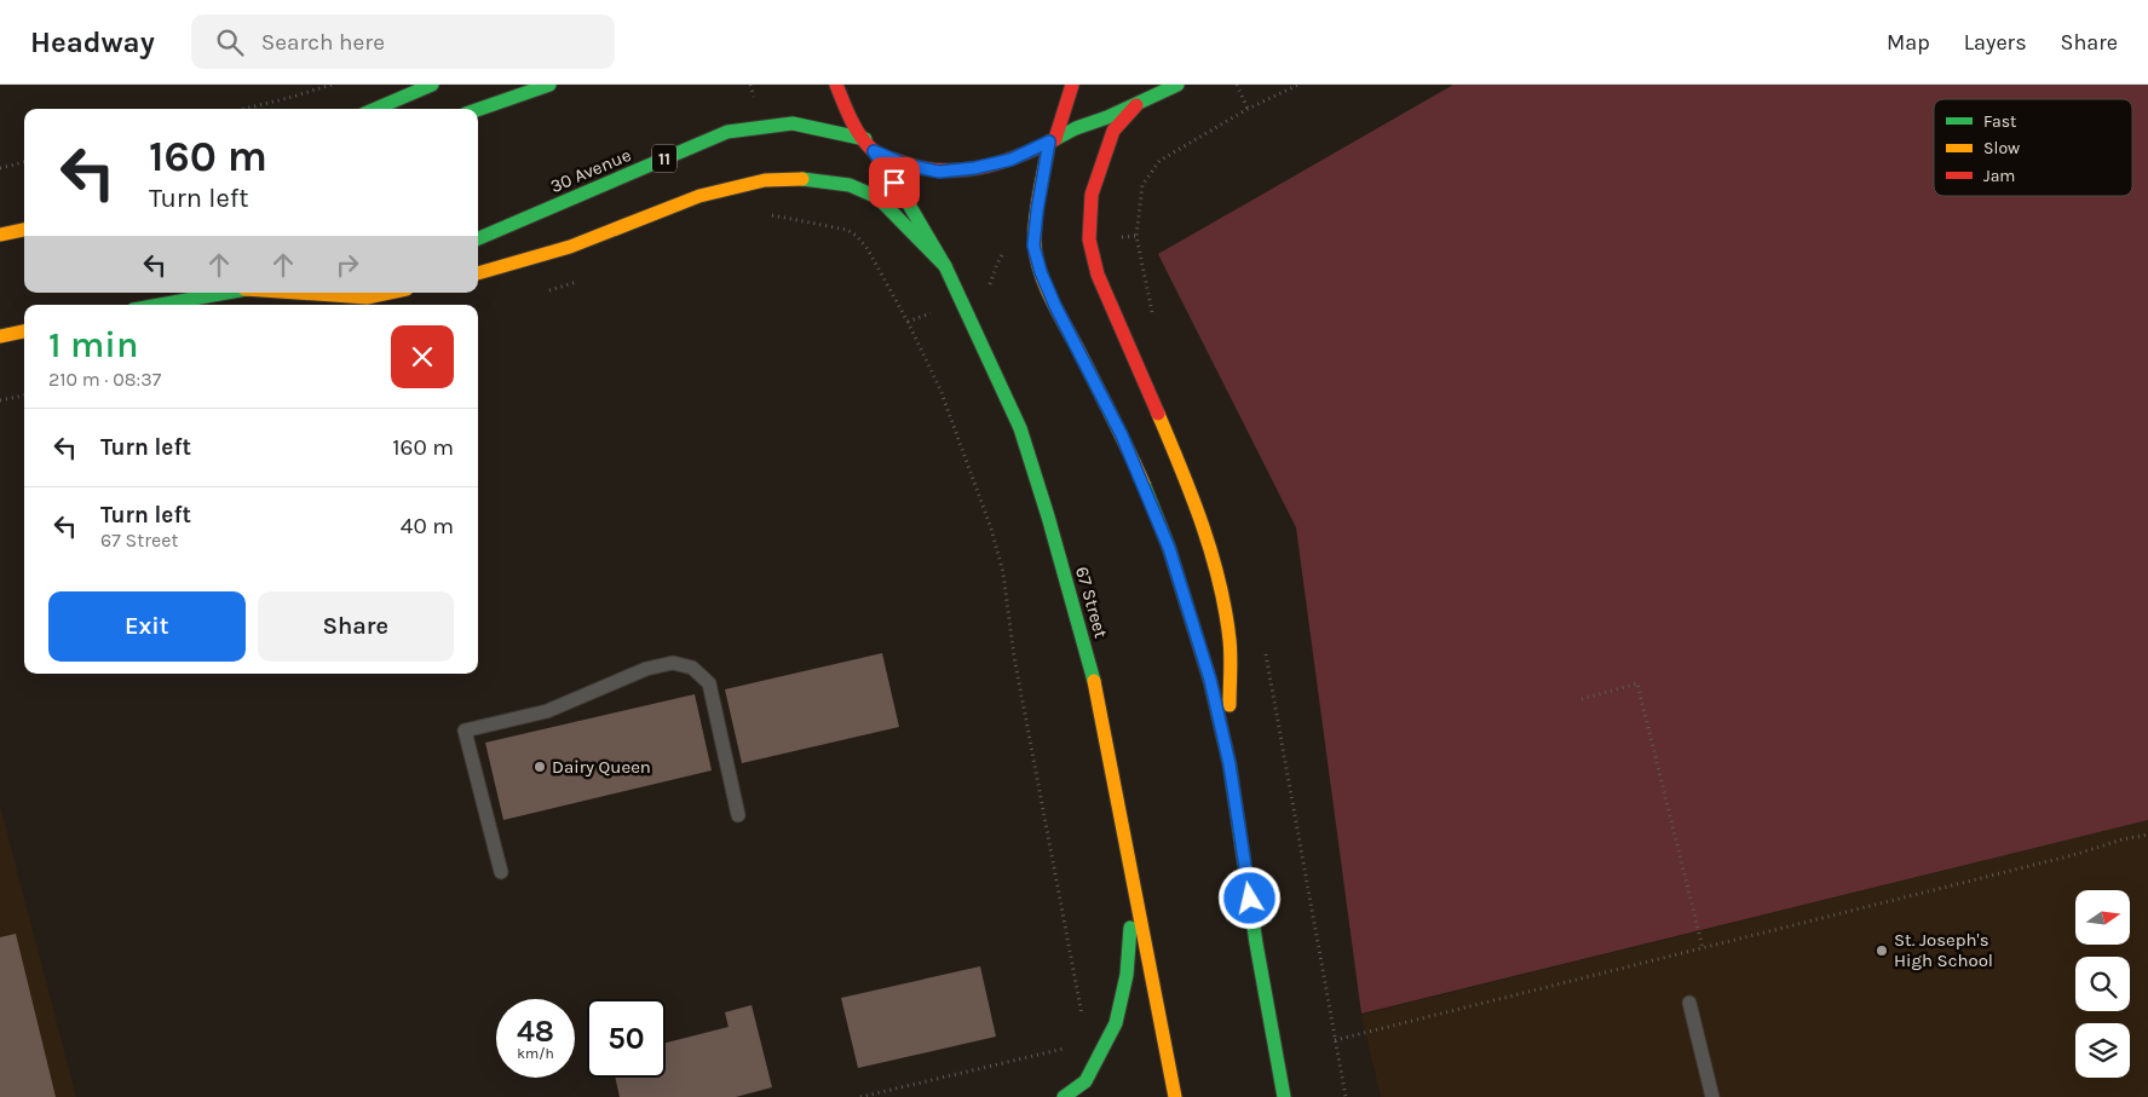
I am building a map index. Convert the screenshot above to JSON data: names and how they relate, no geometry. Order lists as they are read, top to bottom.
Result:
{
  "streets": {
    "main road": ["11", "30 Avenue", "67 Street"]
  },
  "crossings": [
    ["30 Avenue", "67 Street"]
  ],
  "places": ["Dairy Queen", "St. Joseph's High School"],
  "legend": ["Fast", "Slow", "Jam"],
  "north": "right",
  "page": {
    "header": "Headway",
    "search": "Search here",
    "nav": ["Map", "Layers", "Share"],
    "turn": ["160 m", "Turn left"],
    "heading": ["1 min", "210 m · 08:37"],
    "list": [
      {
        "name": "Turn left",
        "value": "160 m"
      },
      {
        "name": "Turn left",
        "note": "67 Street",
        "value": "40 m"
      }
    ],
    "buttons": ["Exit", "Share"],
    "speed": "48 km/h",
    "limit": "50"
  }
}
